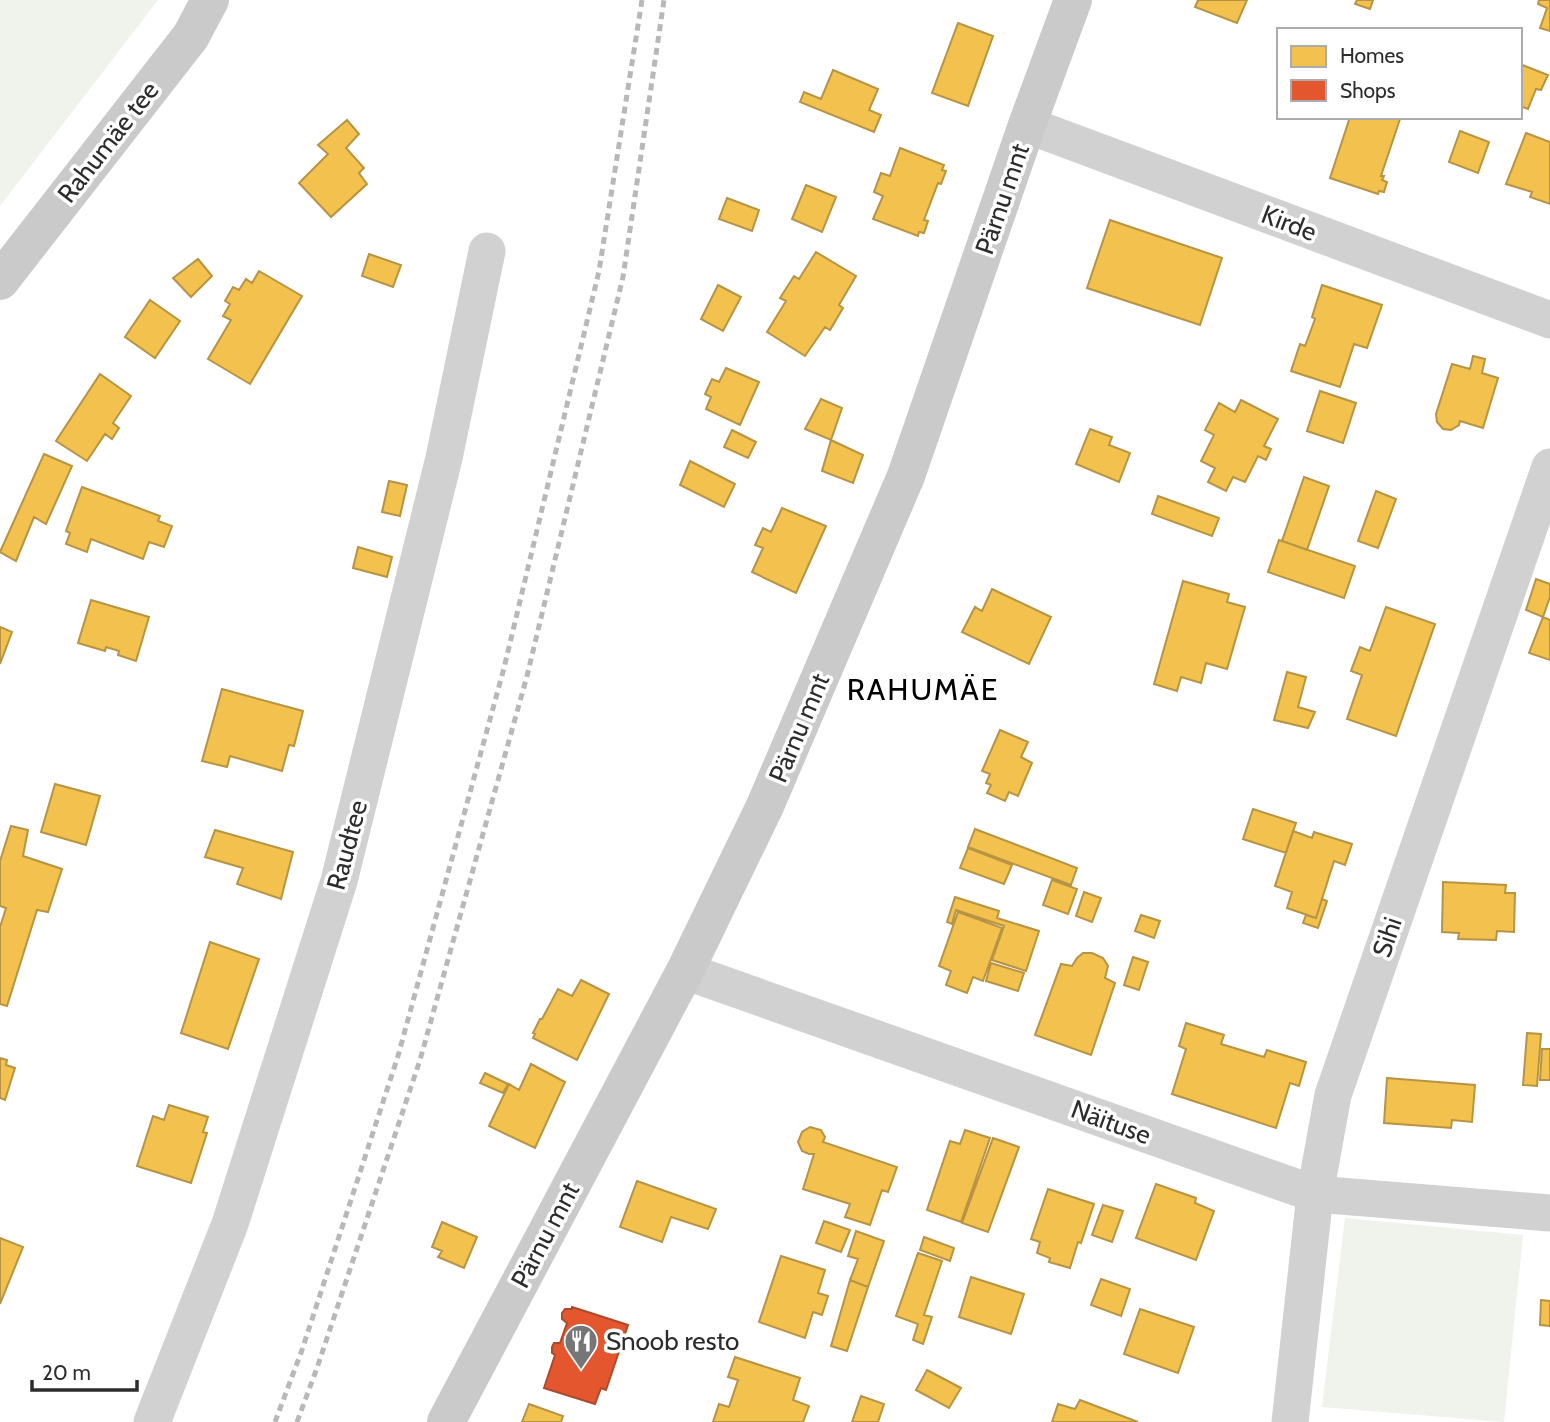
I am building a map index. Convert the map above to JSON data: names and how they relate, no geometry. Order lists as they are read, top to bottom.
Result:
{
  "streets": {
    "main road": ["Rahumäe tee", "Pärnu mnt"],
    "street": [
      "Kirde",
      "Raudtee",
      "Sihi",
      "Näituse"
    ]
  },
  "crossings": [
    ["Pärnu mnt", "Kirde"],
    ["Pärnu mnt", "Näituse"],
    ["Sihi", "Näituse"]
  ],
  "districts": ["RAHUMÄE"],
  "places": {
    "restaurant": ["Snoob resto"]
  },
  "legend": ["Homes", "Shops"],
  "scale_bar": "20 m"
}
